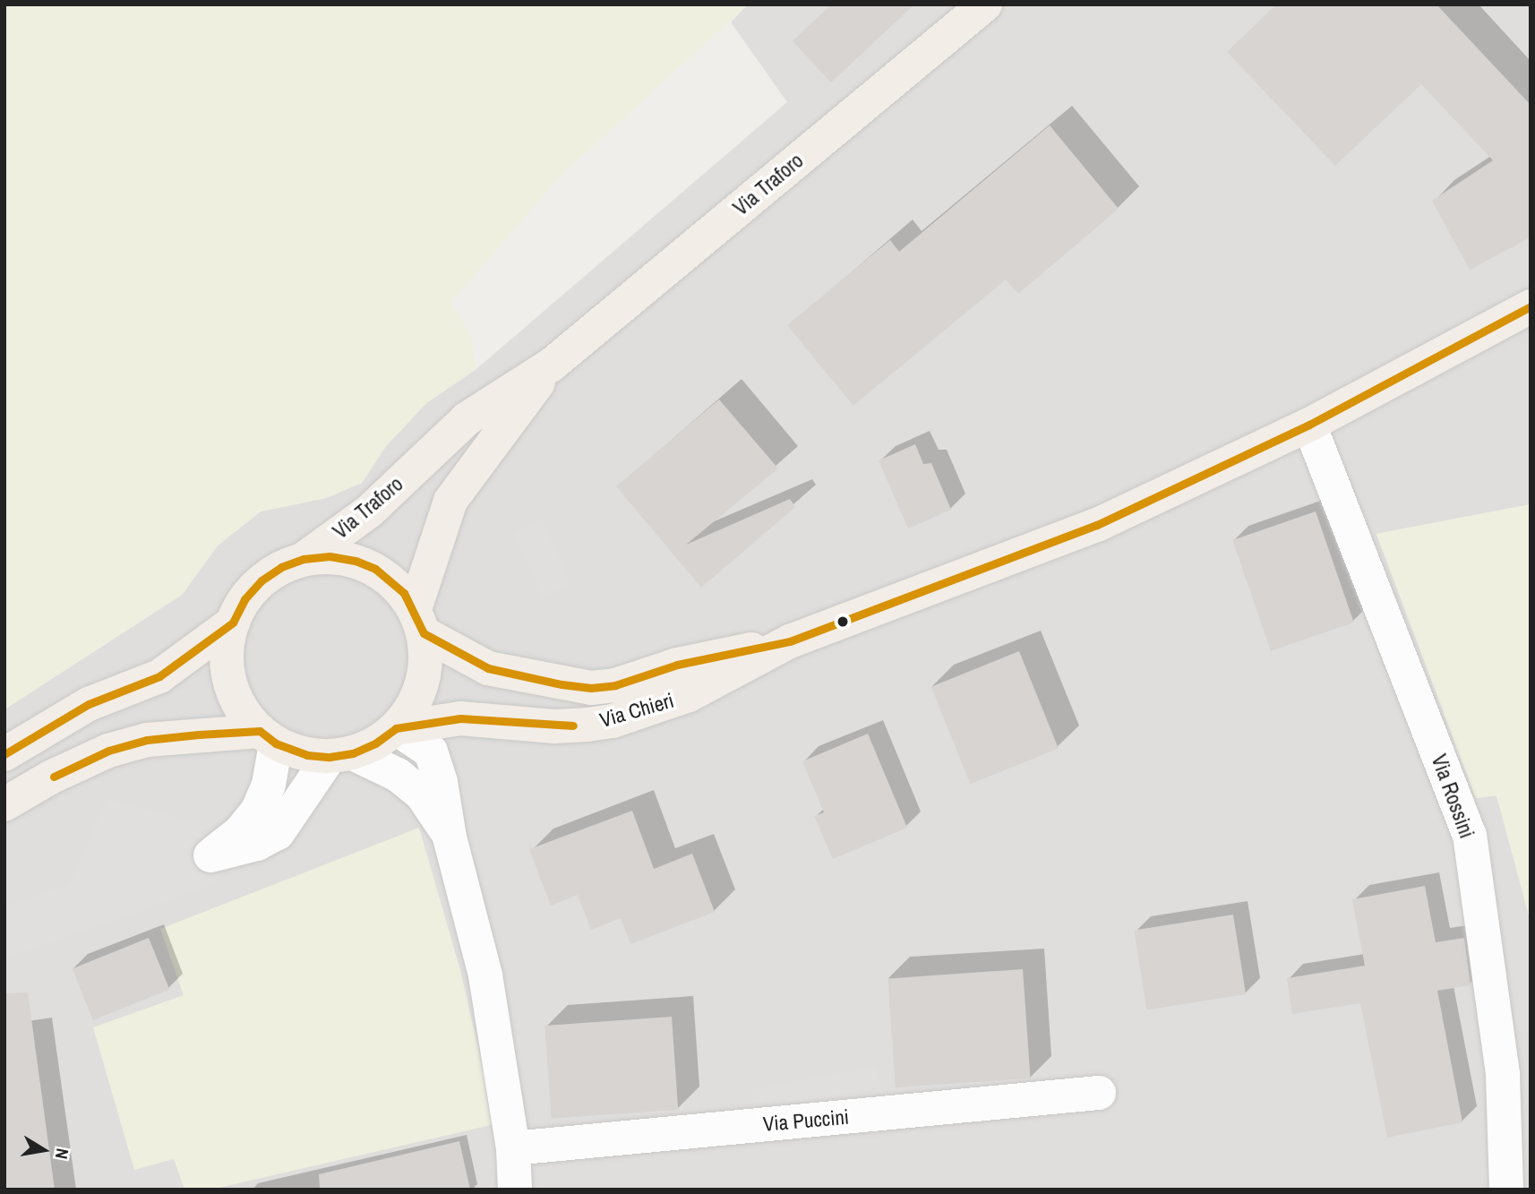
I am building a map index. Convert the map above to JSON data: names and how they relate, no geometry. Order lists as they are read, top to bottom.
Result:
{
  "streets": {
    "main road": ["Via Traforo", "Via Chieri"],
    "street": ["Via Rossini", "Via Puccini"]
  },
  "crossings": [
    ["Via Traforo", "Via Chieri"],
    ["Via Chieri", "Via Rossini"]
  ],
  "north": "right"
}
